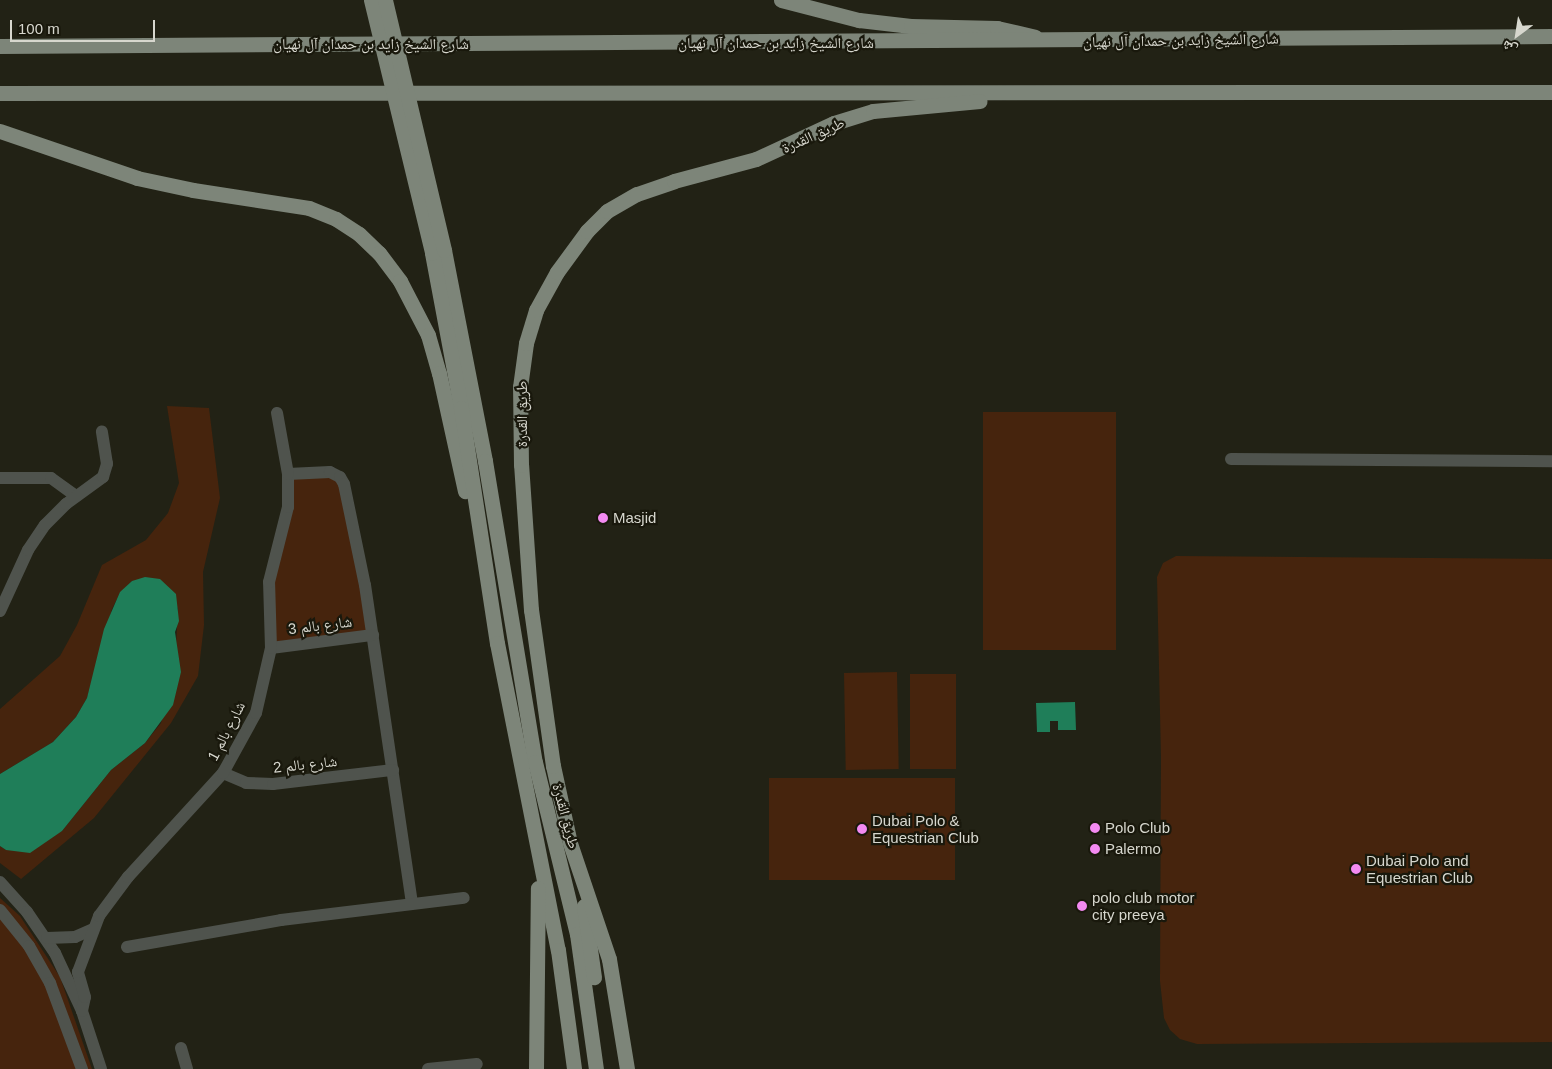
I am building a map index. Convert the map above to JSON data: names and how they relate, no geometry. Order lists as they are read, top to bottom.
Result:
{
  "streets": {
    "main road": ["شارع الشيخ زايد بن حمدان آل نهيان", "طريق القدرة"],
    "street": ["شارع بالم 3", "شارع بالم 1", "شارع بالم 2"]
  },
  "crossings": [
    ["شارع بالم 3", "شارع بالم 1"],
    ["شارع بالم 1", "شارع بالم 2"]
  ],
  "places": [
    "Masjid",
    "Polo Club",
    "Dubai Polo & Equestrian Club",
    "Palermo",
    "Dubai Polo and Equestrian Club",
    "polo club motor city preeya"
  ],
  "scale_bar": "100 m",
  "north": "bottom left"
}
